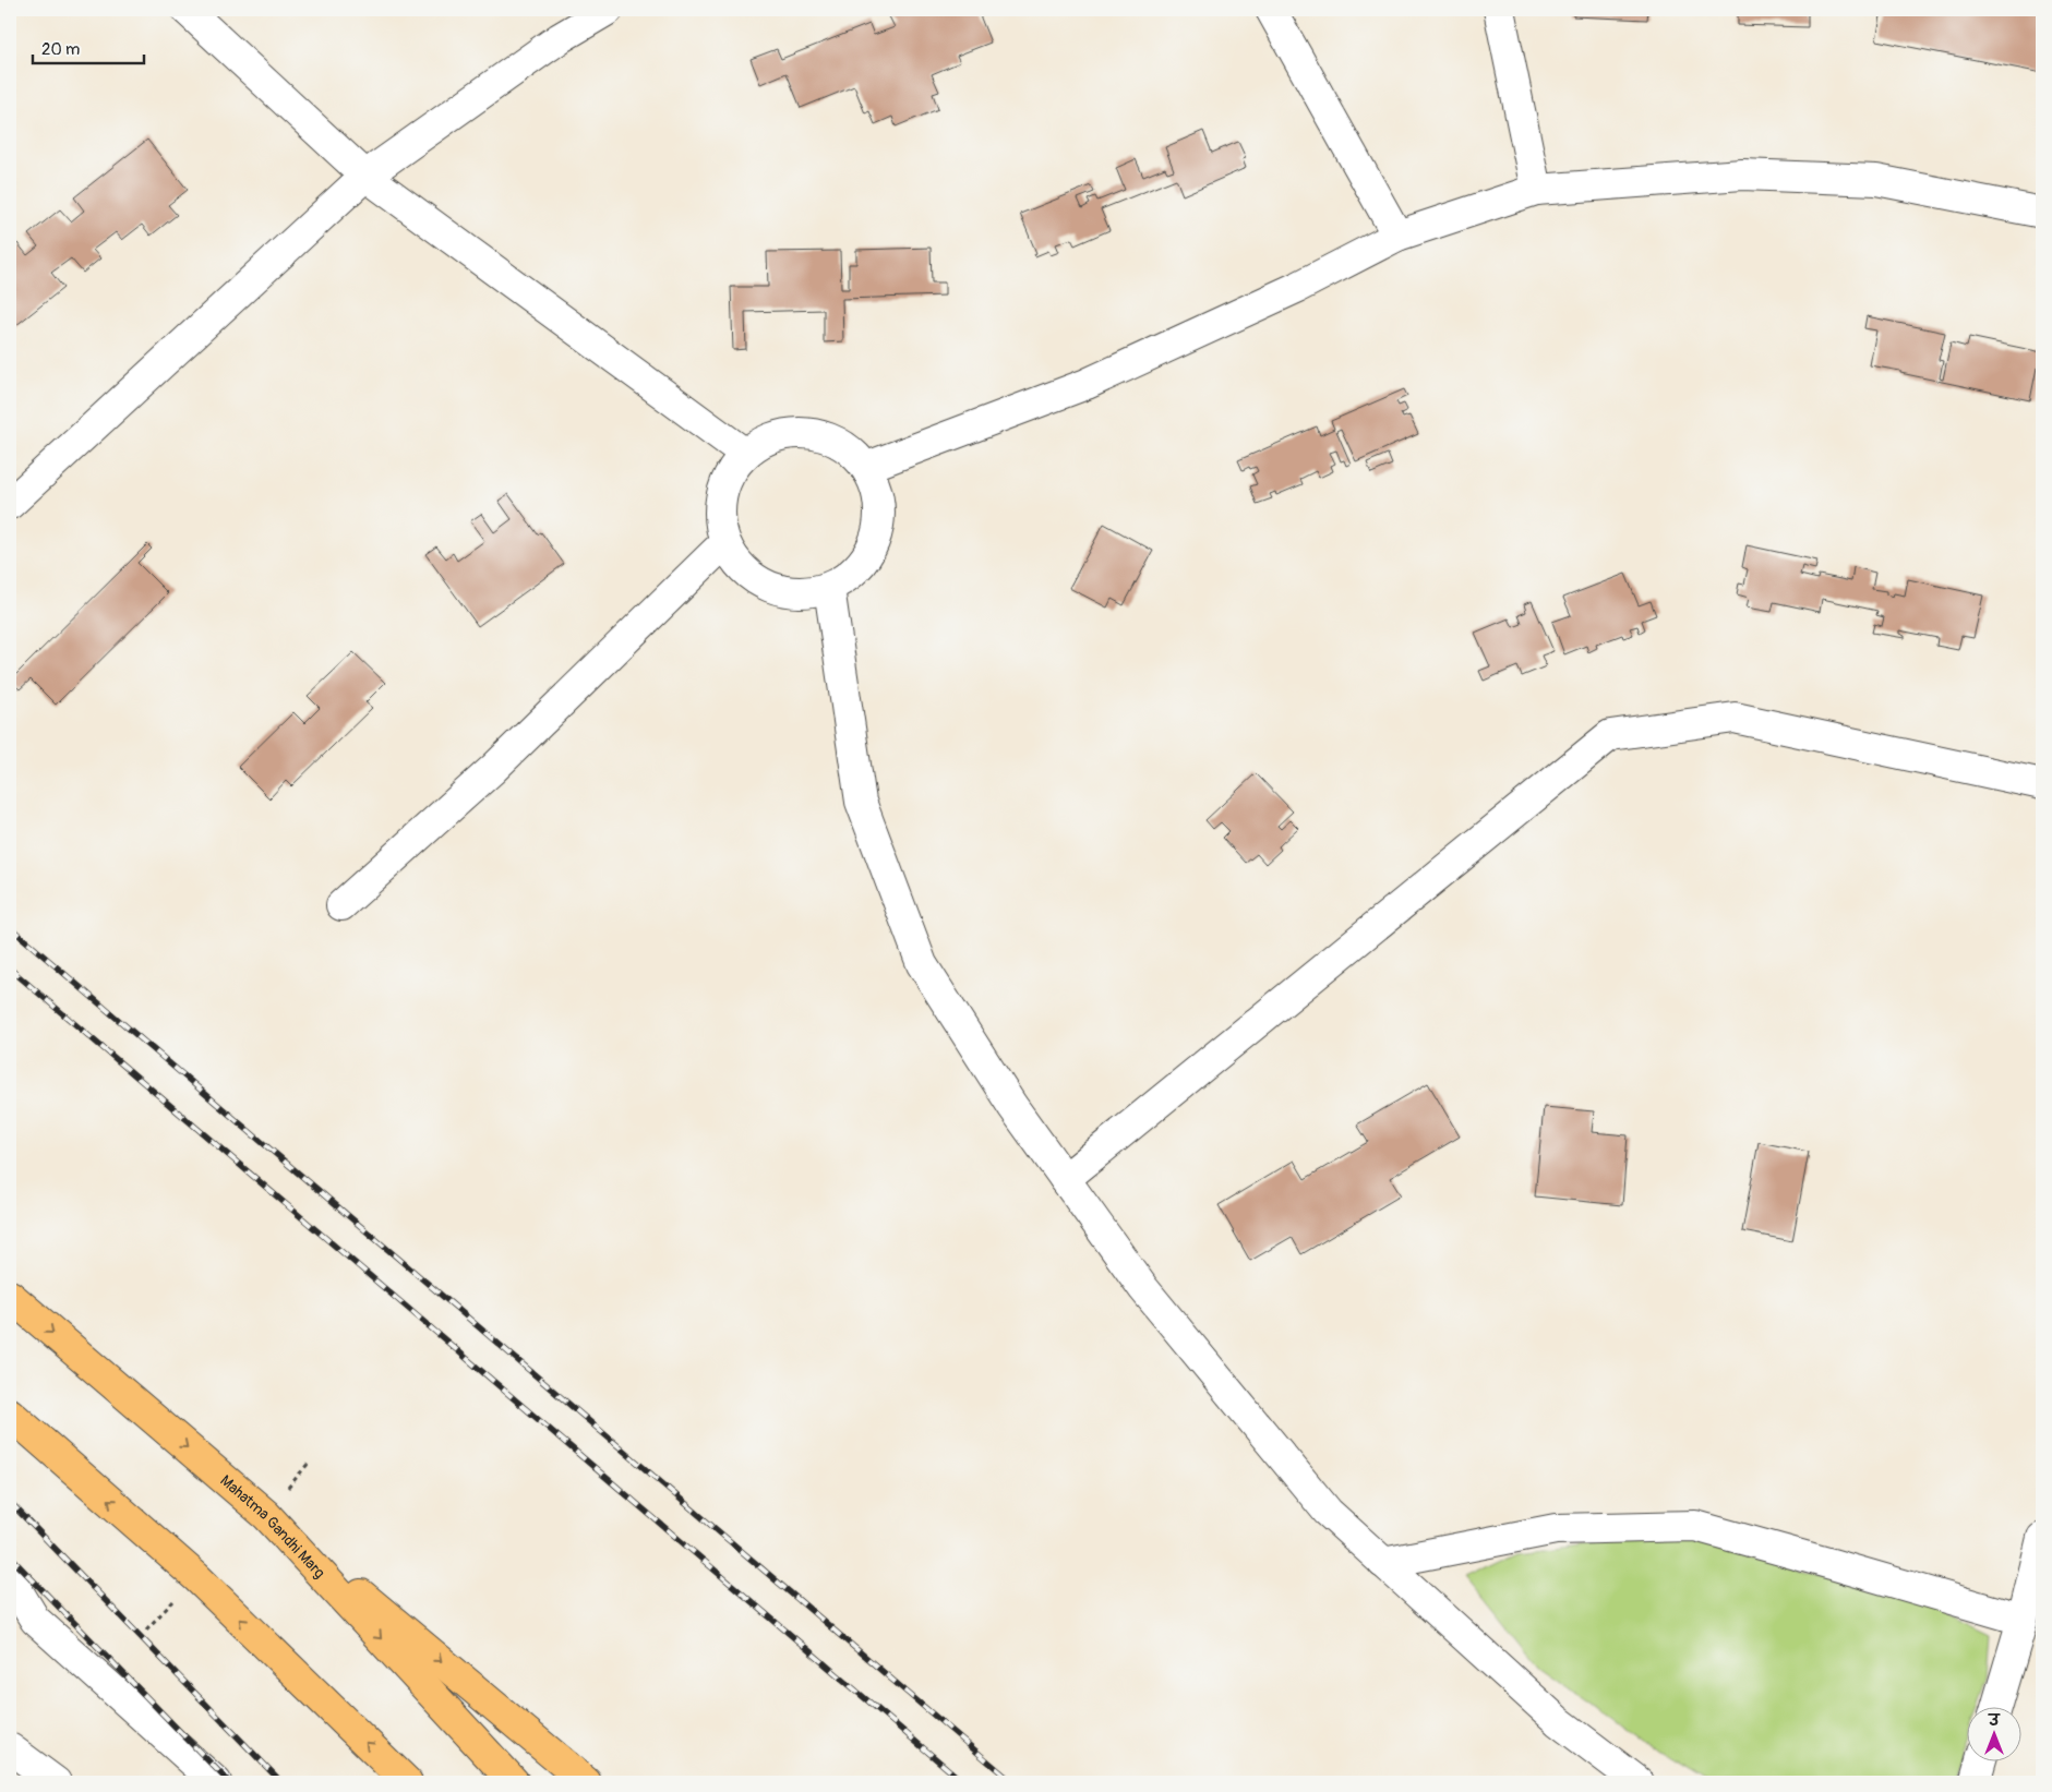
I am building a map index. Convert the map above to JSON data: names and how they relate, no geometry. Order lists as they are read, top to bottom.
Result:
{
  "streets": {
    "main road": ["Mahatma Gandhi Marg"]
  },
  "scale_bar": "20 m",
  "north": "top"
}
